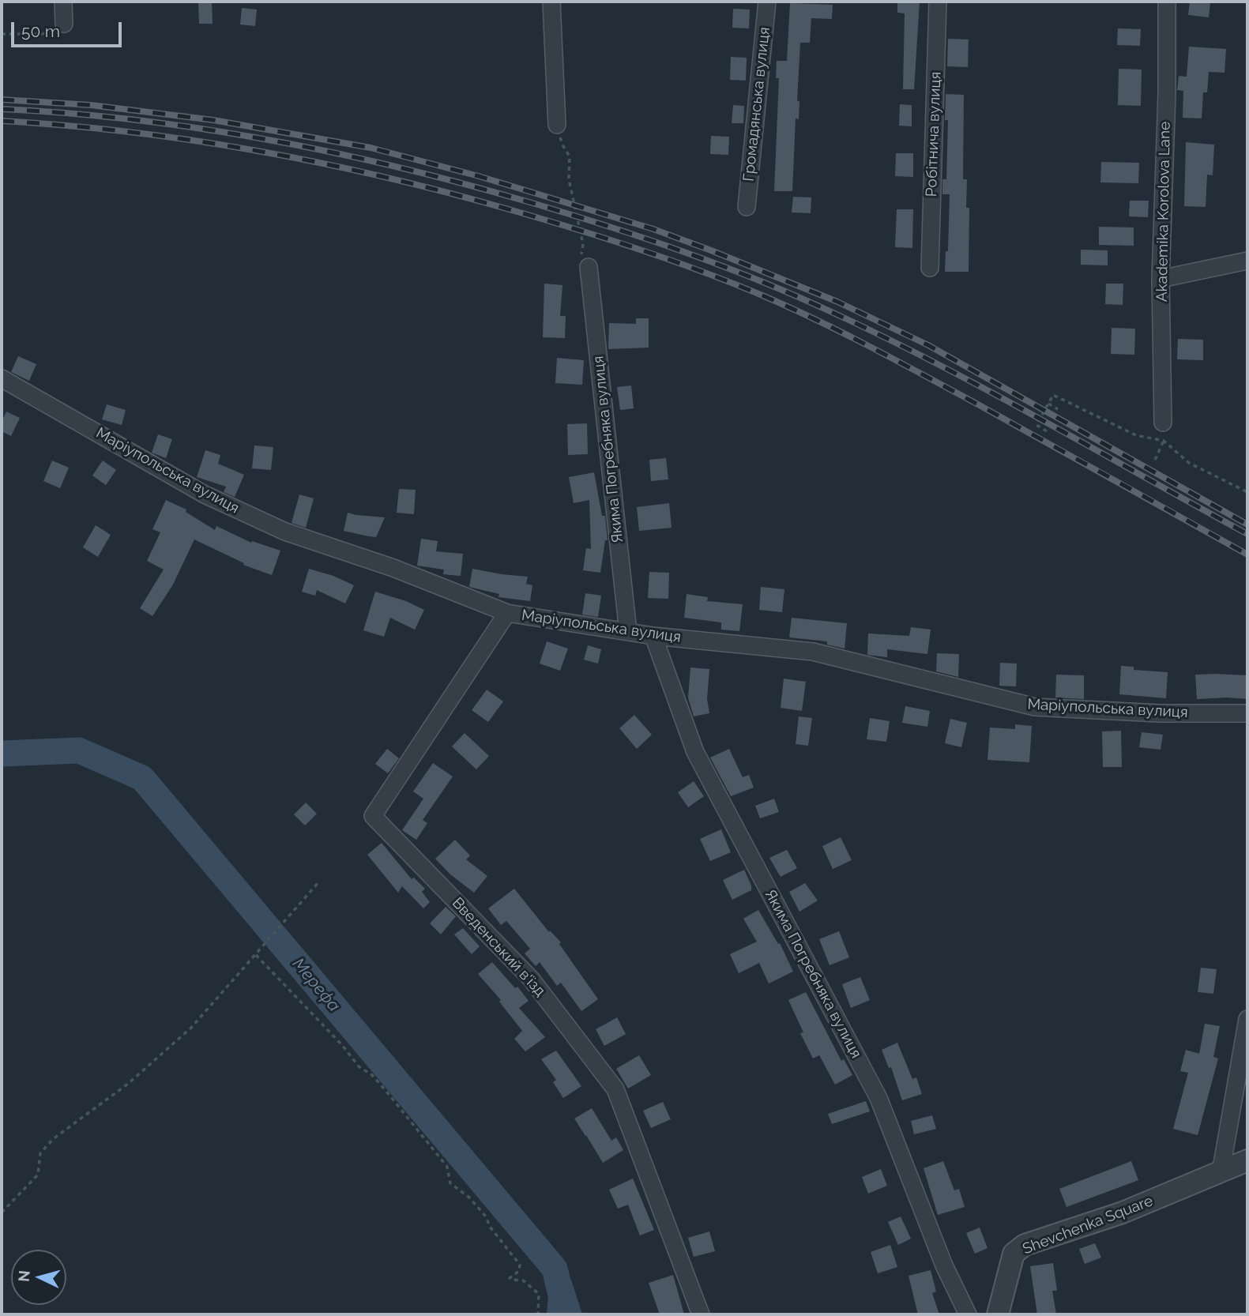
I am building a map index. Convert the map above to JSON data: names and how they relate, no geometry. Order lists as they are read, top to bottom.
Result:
{
  "streets": {
    "street": [
      "Громадянська вулиця",
      "Робітнича вулиця",
      "Akademika Korolova Lane",
      "Якима Погребняка вулиця",
      "Маріупольська вулиця",
      "Введенський в'їзд",
      "Shevchenka Square"
    ]
  },
  "crossings": [
    ["Якима Погребняка вулиця", "Маріупольська вулиця"],
    ["Маріупольська вулиця", "Введенський в'їзд"]
  ],
  "water": ["Мерефа"],
  "scale_bar": "50 m",
  "north": "left"
}
